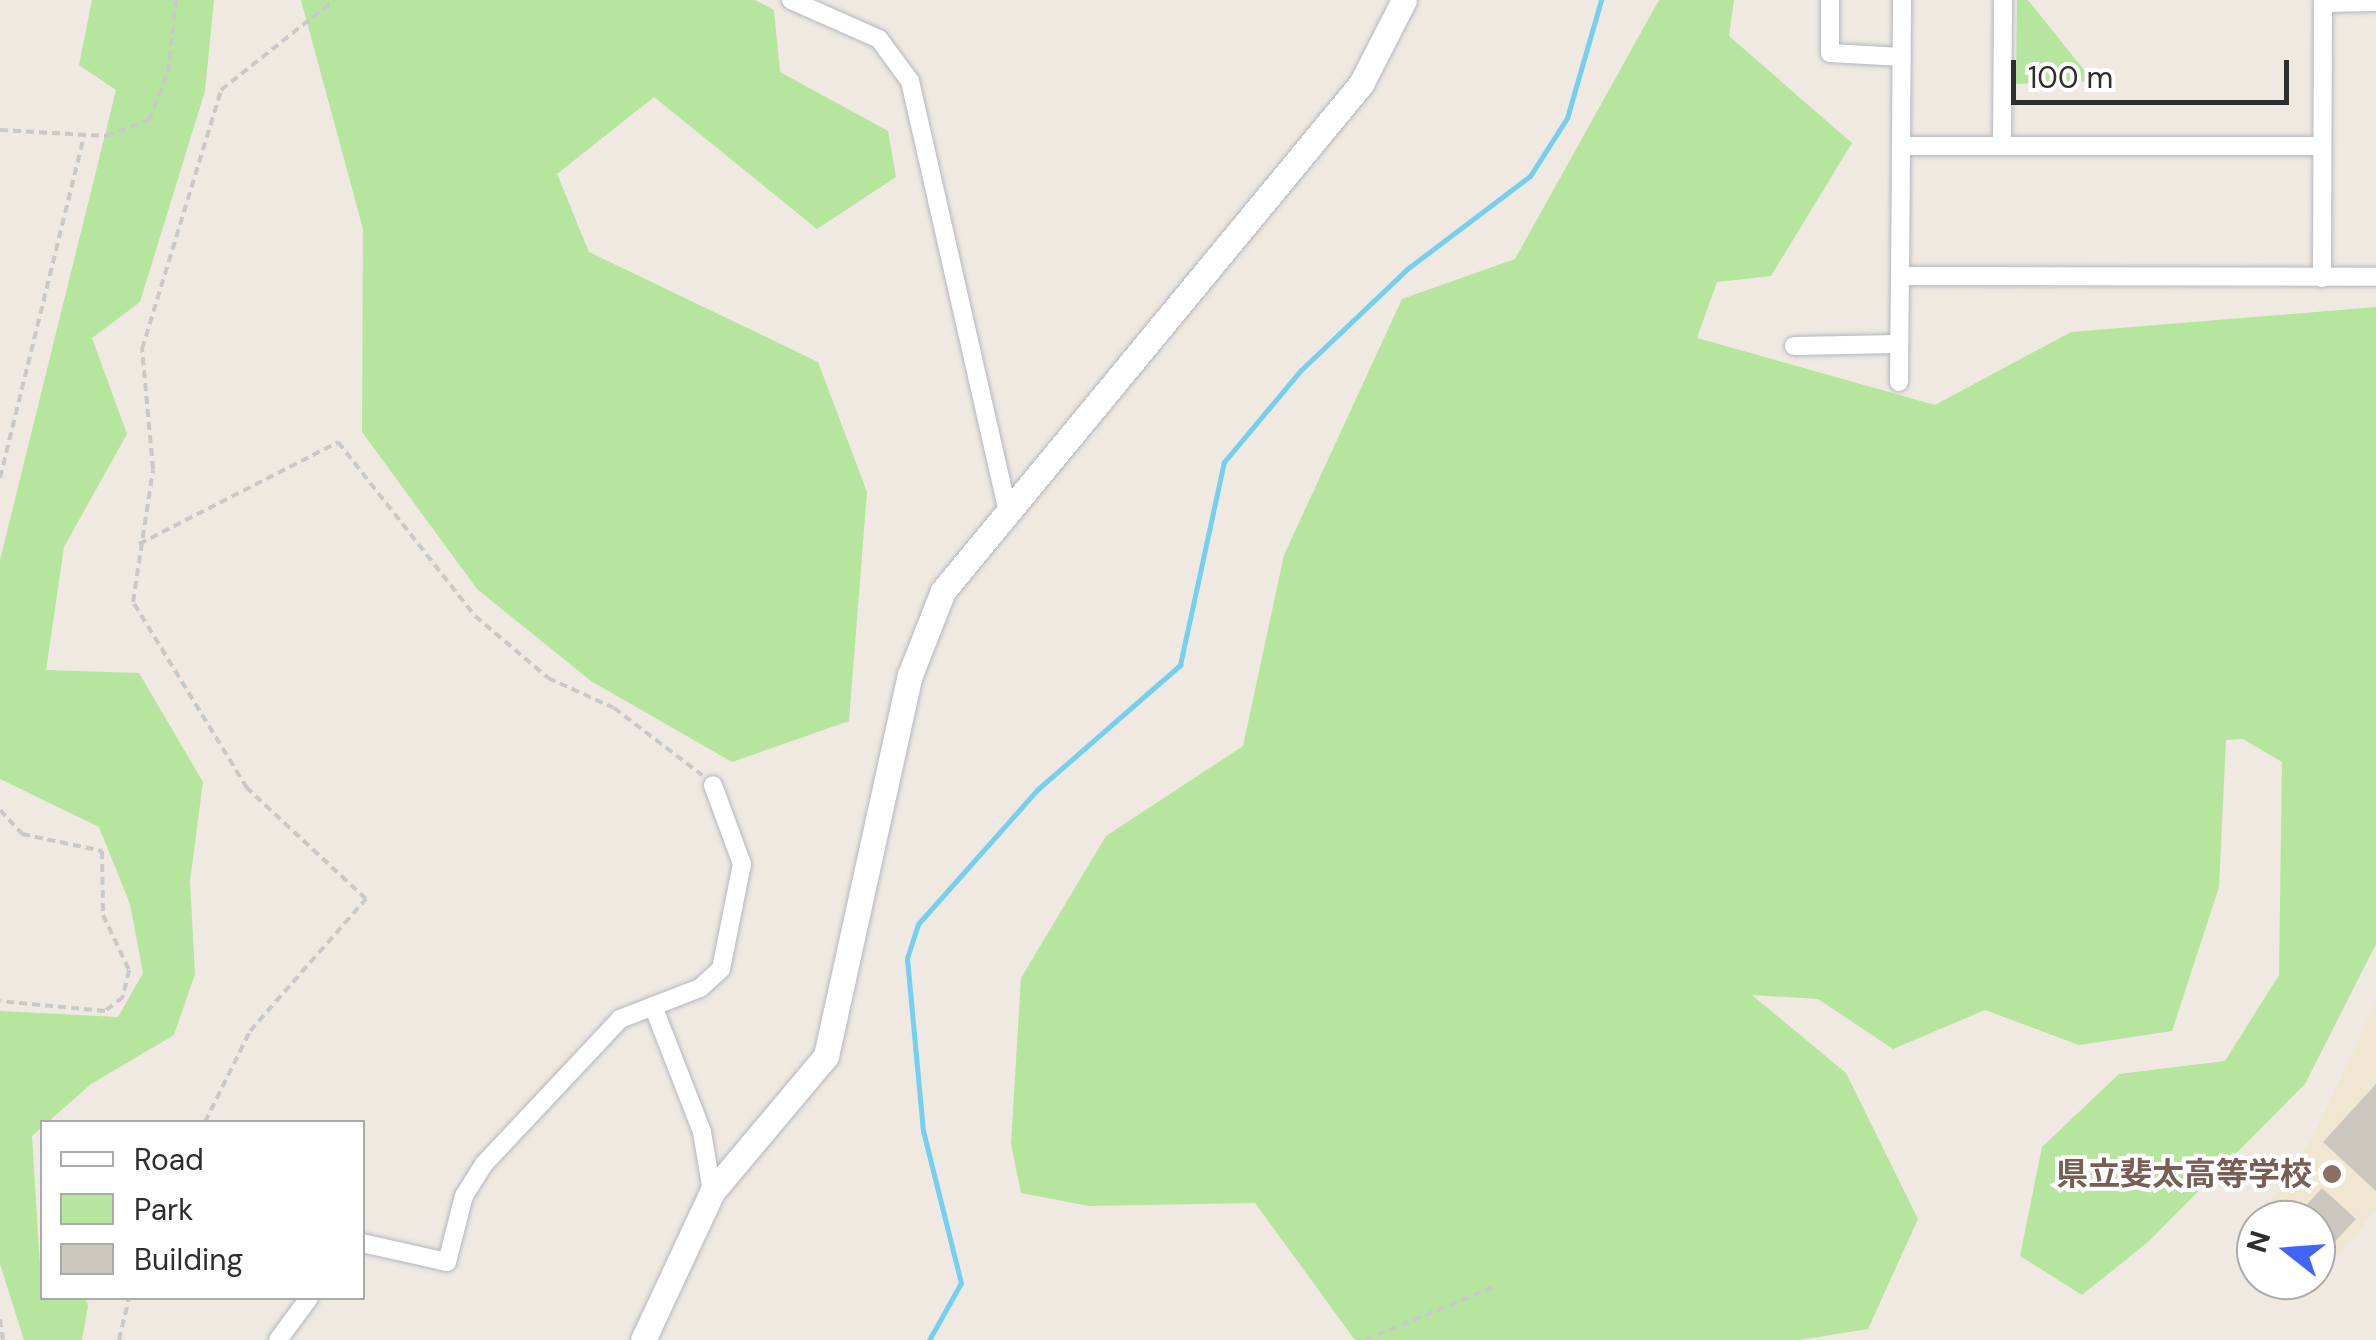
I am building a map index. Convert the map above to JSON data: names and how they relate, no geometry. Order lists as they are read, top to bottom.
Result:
{
  "places": ["県立斐太高等学校"],
  "legend": ["Road", "Park", "Building"],
  "scale_bar": "100 m",
  "north": "left"
}
